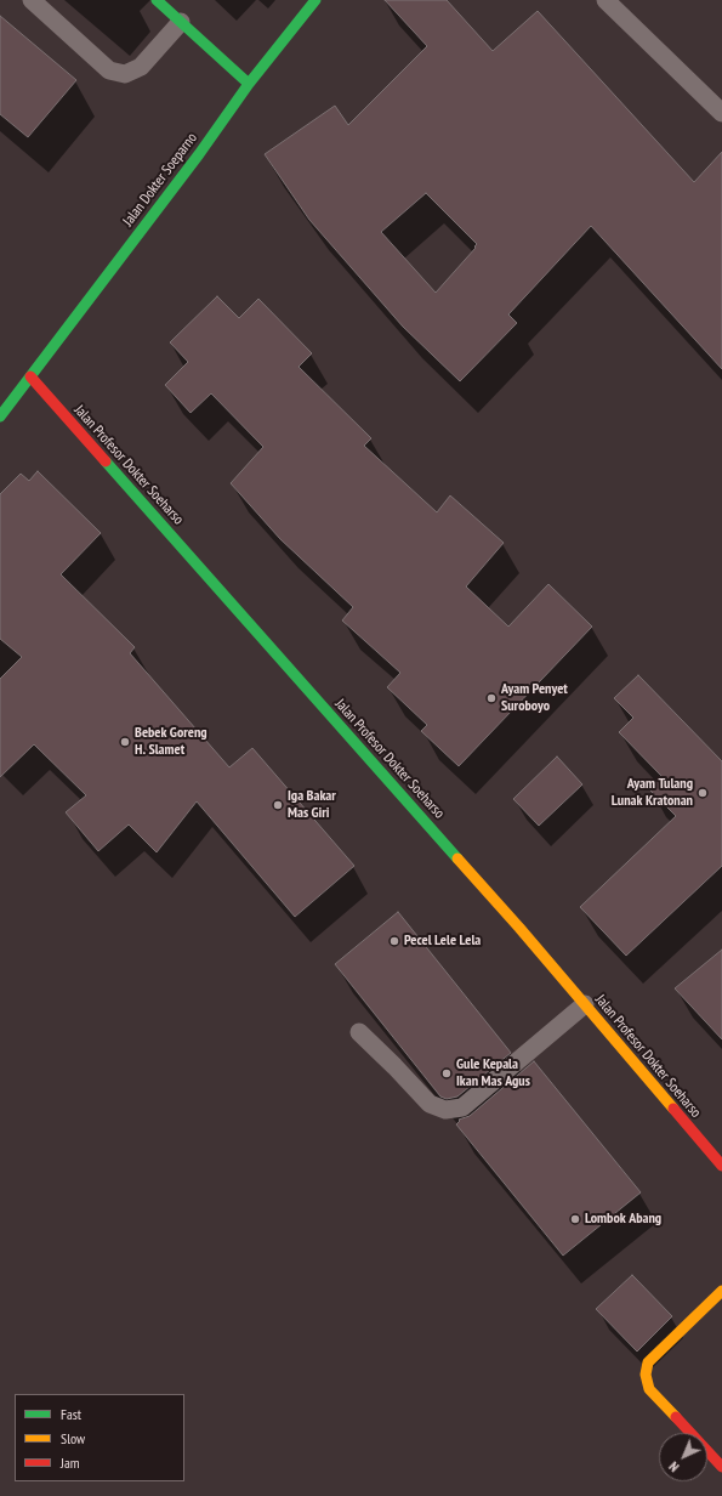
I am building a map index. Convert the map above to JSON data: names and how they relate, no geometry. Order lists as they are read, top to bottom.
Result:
{
  "streets": {
    "street": ["Jalan Dokter Soeparno", "Jalan Profesor Dokter Soeharso"]
  },
  "crossings": [
    ["Jalan Dokter Soeparno", "Jalan Profesor Dokter Soeharso"]
  ],
  "places": [
    "Ayam Penyet Suroboyo",
    "Bebek Goreng H. Slamet",
    "Ayam Tulang Lunak Kratonan",
    "Iga Bakar Mas Giri",
    "Pecel Lele Lela",
    "Gule Kepala Ikan Mas Agus",
    "Lombok Abang"
  ],
  "legend": ["Fast", "Slow", "Jam"],
  "north": "bottom left"
}
